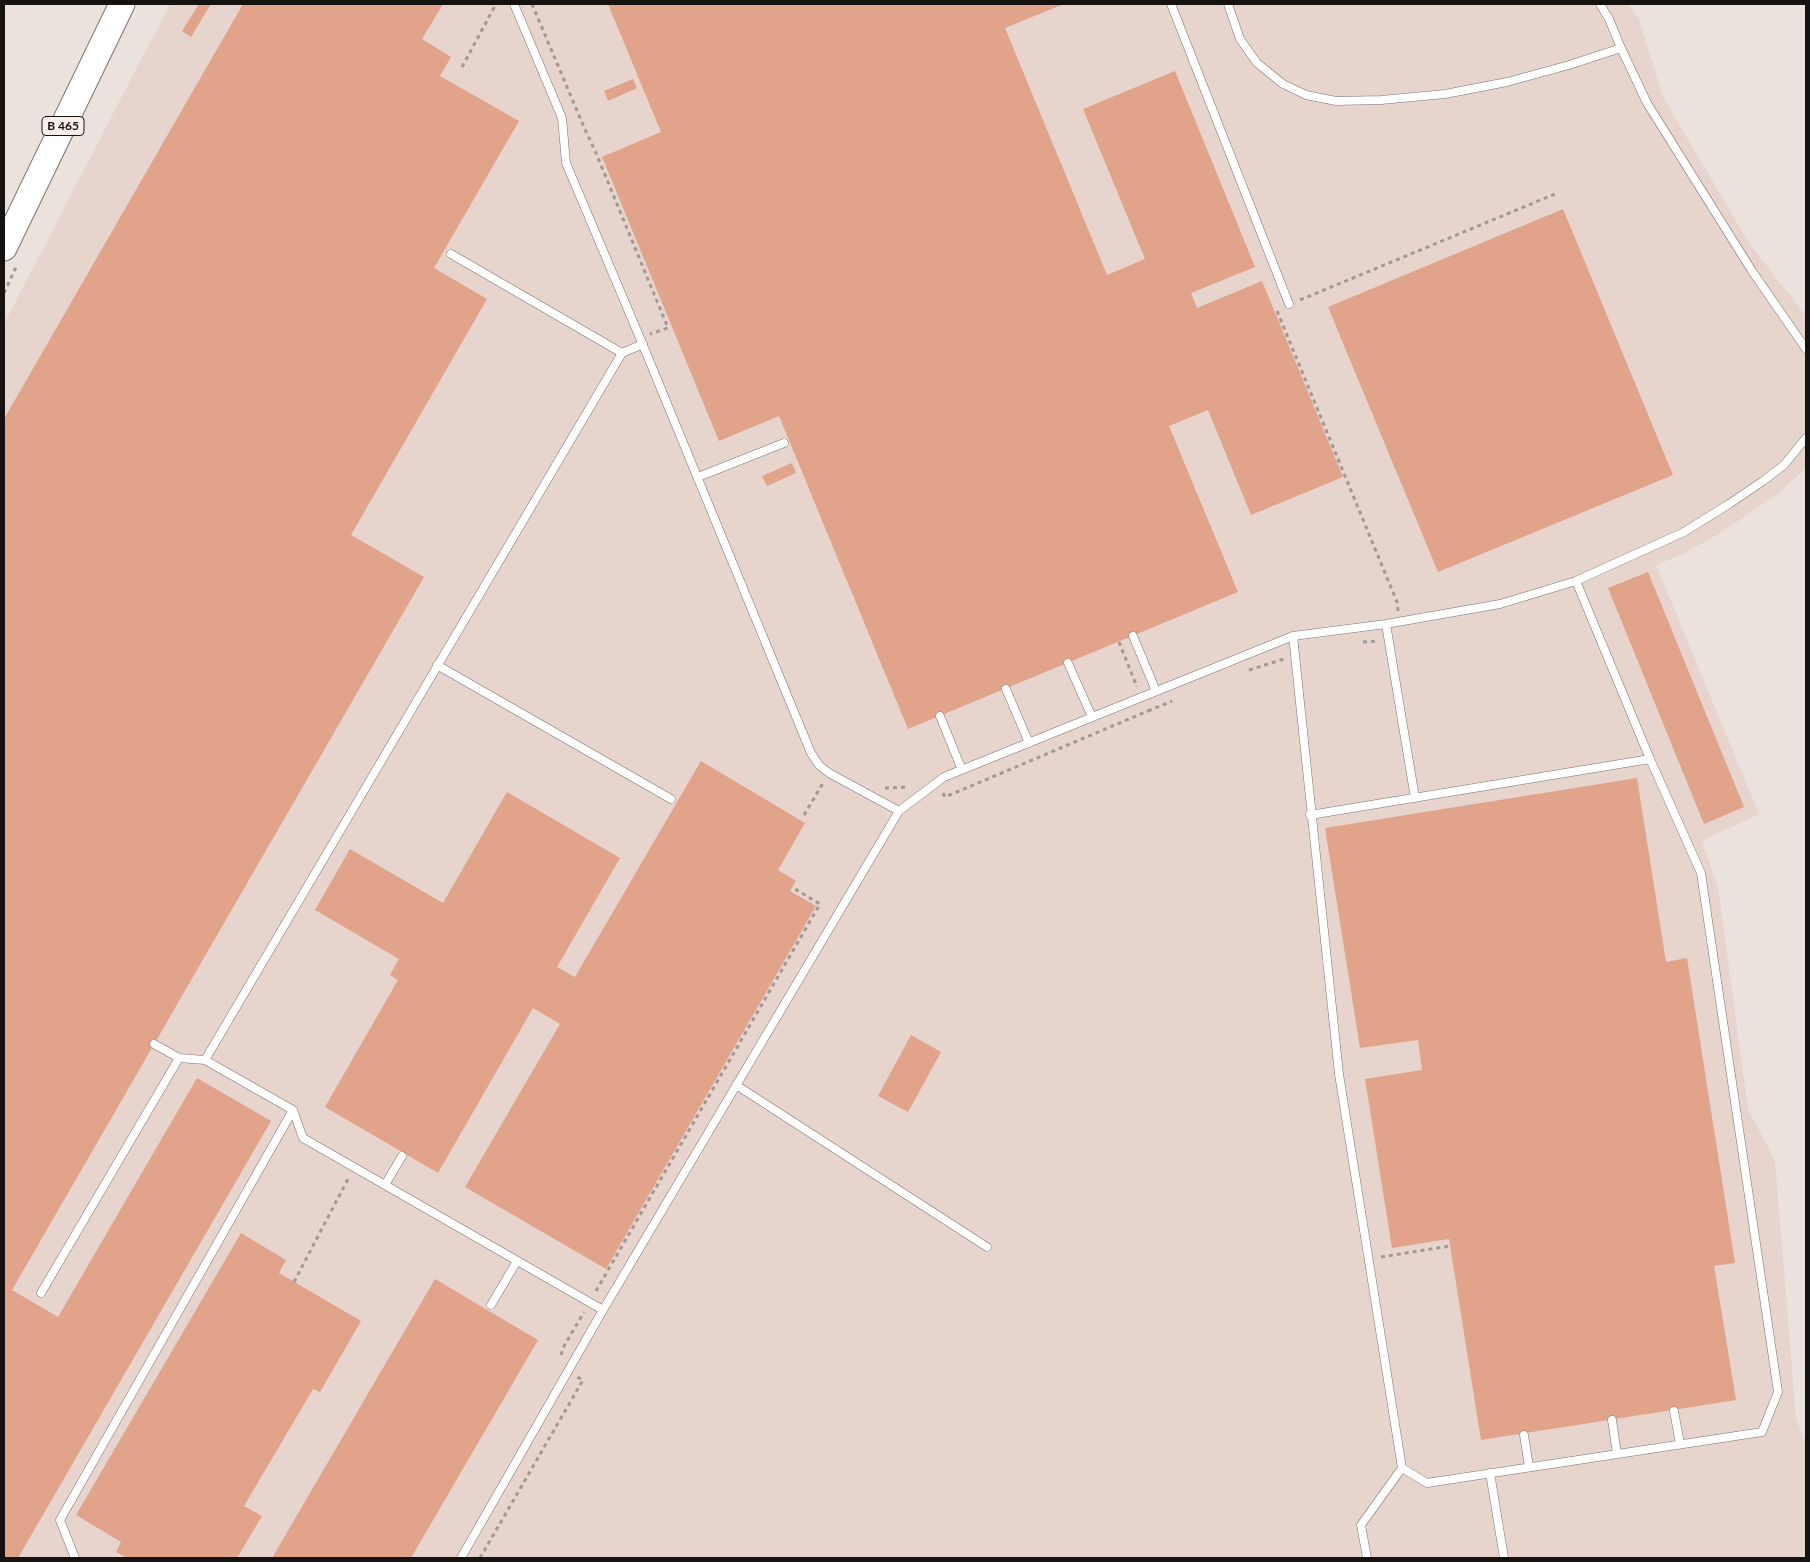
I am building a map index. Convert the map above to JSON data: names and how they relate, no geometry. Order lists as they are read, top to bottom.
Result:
{
  "streets": {
    "main road": ["B 465"]
  }
}
